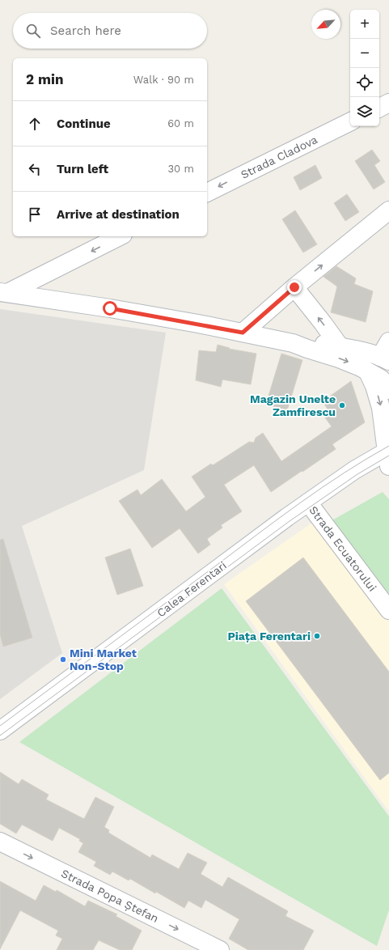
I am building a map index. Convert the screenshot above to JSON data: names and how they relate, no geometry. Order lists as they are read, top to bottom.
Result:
{
  "streets": {
    "main road": [
      "Strada Cladova",
      "Strada Ecuatorului",
      "Calea Ferentari",
      "Strada Popa Ștefan"
    ]
  },
  "crossings": [
    ["Strada Ecuatorului", "Calea Ferentari"]
  ],
  "one_way": ["Strada Popa Ștefan"],
  "places": ["Magazin Unelte Zamfirescu", "Piața Ferentari", "Mini Market Non-Stop"],
  "north": "bottom left",
  "page": {
    "map_buttons": ["+", "−"],
    "search": "Search here",
    "heading": ["2 min", "Walk · 90 m"],
    "list": [
      ["Continue", "60 m"],
      ["Turn left", "30 m"],
      "Arrive at destination"
    ]
  }
}
